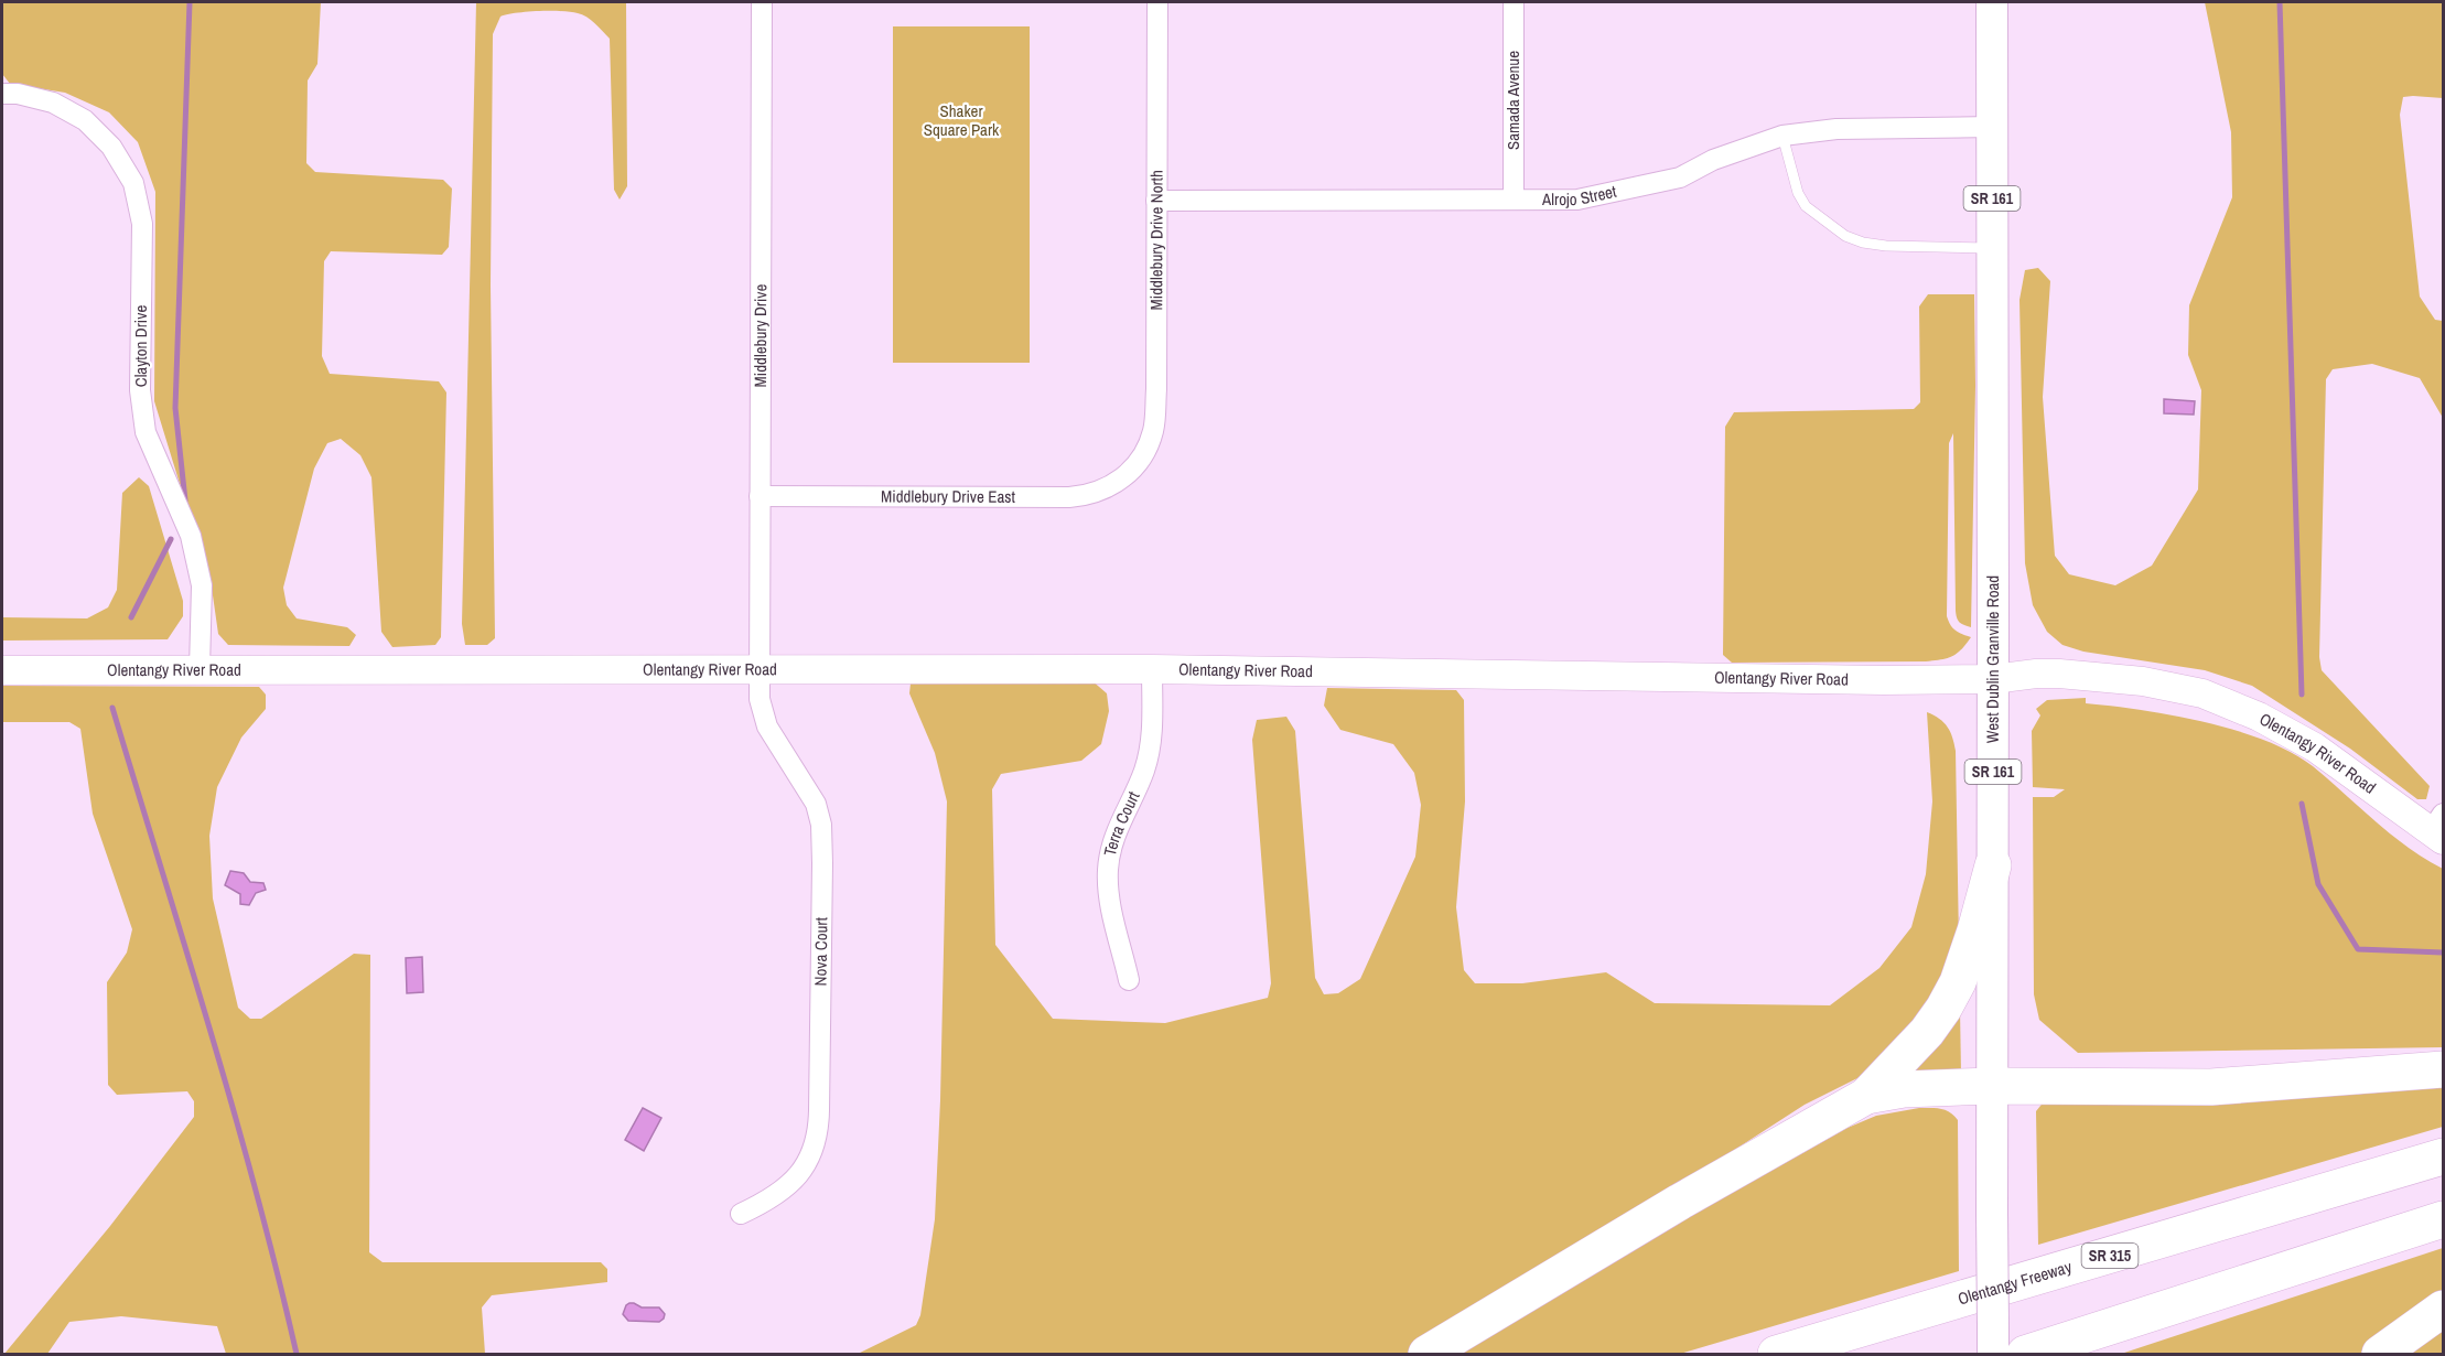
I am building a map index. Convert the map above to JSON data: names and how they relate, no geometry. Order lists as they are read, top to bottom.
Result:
{
  "streets": {
    "highway": ["SR 315", "Olentangy Freeway"],
    "main road": ["SR 161", "West Dublin Granville Road", "Olentangy River Road"],
    "street": [
      "Samada Avenue",
      "Alrojo Street",
      "Middlebury Drive North",
      "Middlebury Drive",
      "Clayton Drive",
      "Middlebury Drive East",
      "Terra Court",
      "Nova Court"
    ]
  },
  "crossings": [
    ["Samada Avenue", "Alrojo Street"],
    ["Alrojo Street", "Middlebury Drive North"],
    ["Alrojo Street", "West Dublin Granville Road"],
    ["Middlebury Drive North", "Middlebury Drive East"],
    ["Middlebury Drive", "Middlebury Drive East"],
    ["Middlebury Drive", "Olentangy River Road"],
    ["Middlebury Drive", "Nova Court"],
    ["Clayton Drive", "Olentangy River Road"],
    ["West Dublin Granville Road", "Olentangy River Road"],
    ["Olentangy River Road", "Terra Court"],
    ["Olentangy River Road", "Nova Court"]
  ],
  "parks": ["Shaker Square Park"]
}
